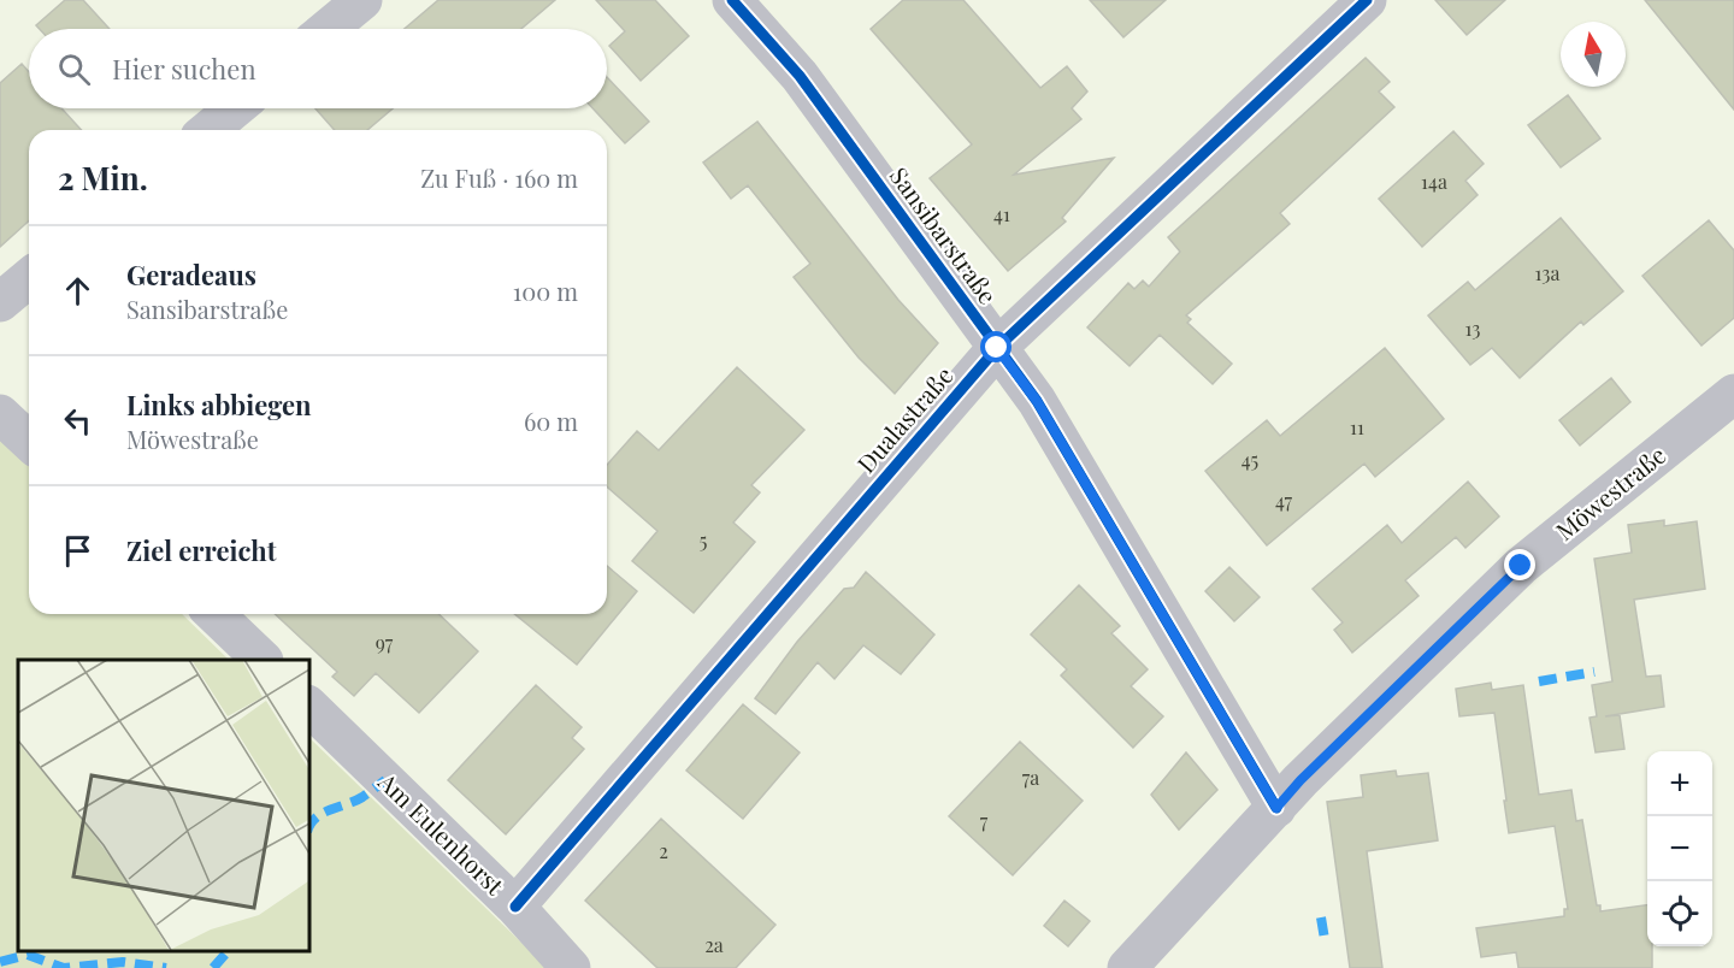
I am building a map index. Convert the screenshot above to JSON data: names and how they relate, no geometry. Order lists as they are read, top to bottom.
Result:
{
  "streets": {
    "street": [
      "Sansibarstraße",
      "Dualastraße",
      "Möwestraße",
      "Am Eulenhorst"
    ]
  },
  "crossings": [
    ["Sansibarstraße", "Dualastraße"],
    ["Sansibarstraße", "Möwestraße"],
    ["Dualastraße", "Am Eulenhorst"]
  ],
  "house_numbers": [
    "14a",
    "41",
    "13a",
    "13",
    "11",
    "45",
    "47",
    "5",
    "97",
    "7a",
    "7",
    "2",
    "2a"
  ],
  "north": "top",
  "page": {
    "search": "Hier suchen",
    "heading": ["2 Min.", "Zu Fuß · 160 m"],
    "list": [
      ["Geradeaus", "Sansibarstraße", "100 m"],
      ["Links abbiegen", "Möwestraße", "60 m"],
      "Ziel erreicht"
    ],
    "map_buttons": ["+", "−"]
  }
}
